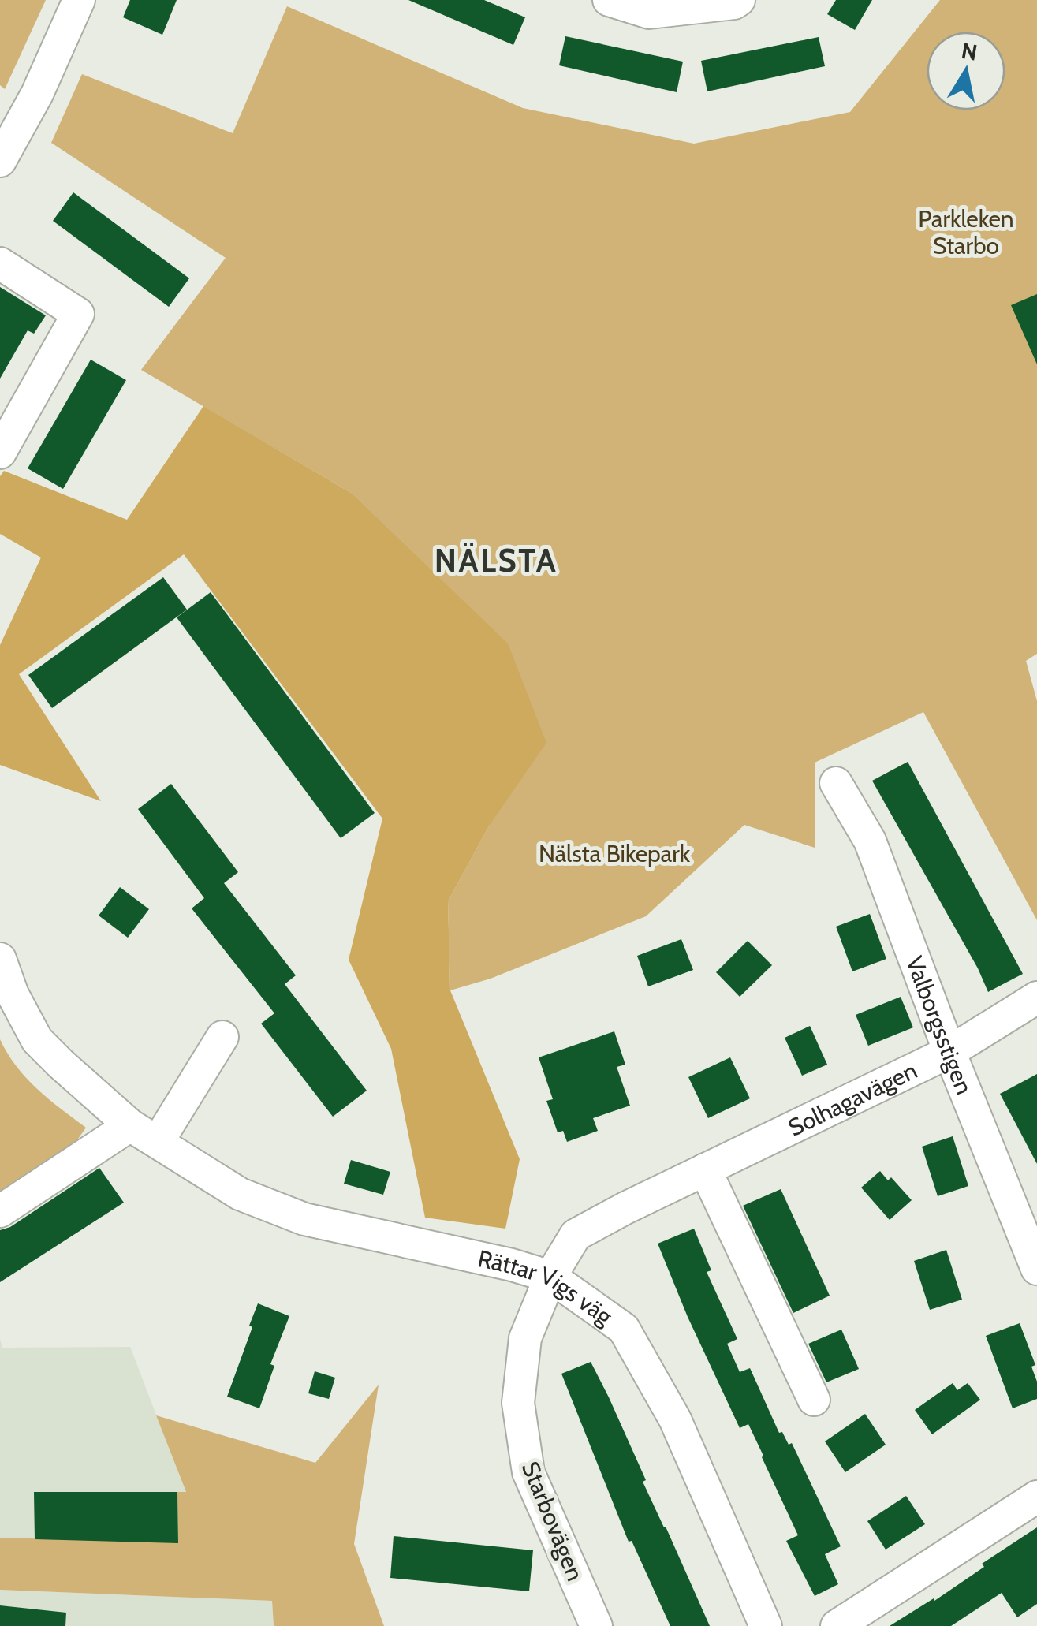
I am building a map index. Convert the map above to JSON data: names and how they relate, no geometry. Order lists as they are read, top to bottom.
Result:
{
  "streets": {
    "street": [
      "Valborgsstigen",
      "Solhagavägen",
      "Rättar Vigs väg",
      "Starbovägen"
    ]
  },
  "crossings": [
    ["Valborgsstigen", "Solhagavägen"],
    ["Solhagavägen", "Rättar Vigs väg"],
    ["Solhagavägen", "Starbovägen"],
    ["Rättar Vigs väg", "Starbovägen"]
  ],
  "districts": ["NÄLSTA"],
  "parks": ["Parkleken Starbo", "Nälsta Bikepark"],
  "north": "top"
}
